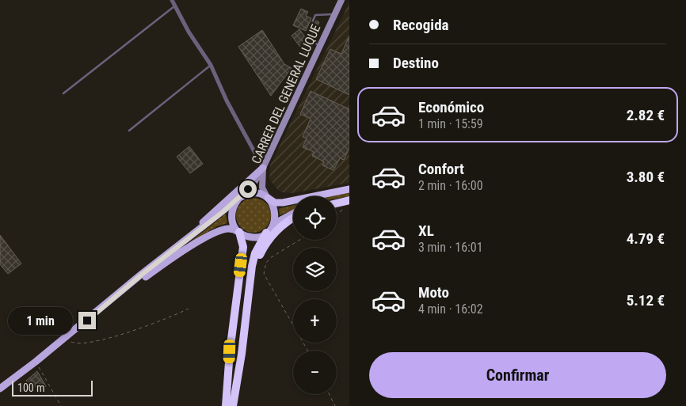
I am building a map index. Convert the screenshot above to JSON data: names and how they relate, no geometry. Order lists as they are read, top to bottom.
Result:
{
  "streets": {
    "main road": ["CARRER DEL GENERAL LUQUE"]
  },
  "scale_bar": "100 m",
  "page": {
    "banner": ["Recogida", "Destino"],
    "list": [
      {
        "name": "Económico",
        "note": "1 min · 15:59",
        "value": "2.82 €"
      },
      {
        "name": "Confort",
        "note": "2 min · 16:00",
        "value": "3.80 €"
      },
      {
        "name": "XL",
        "note": "3 min · 16:01",
        "value": "4.79 €"
      },
      {
        "name": "Moto",
        "note": "4 min · 16:02",
        "value": "5.12 €"
      }
    ],
    "map_buttons": ["+", "−"],
    "bubble": "1 min",
    "buttons": "Confirmar",
    "scale": "100 m"
  }
}
